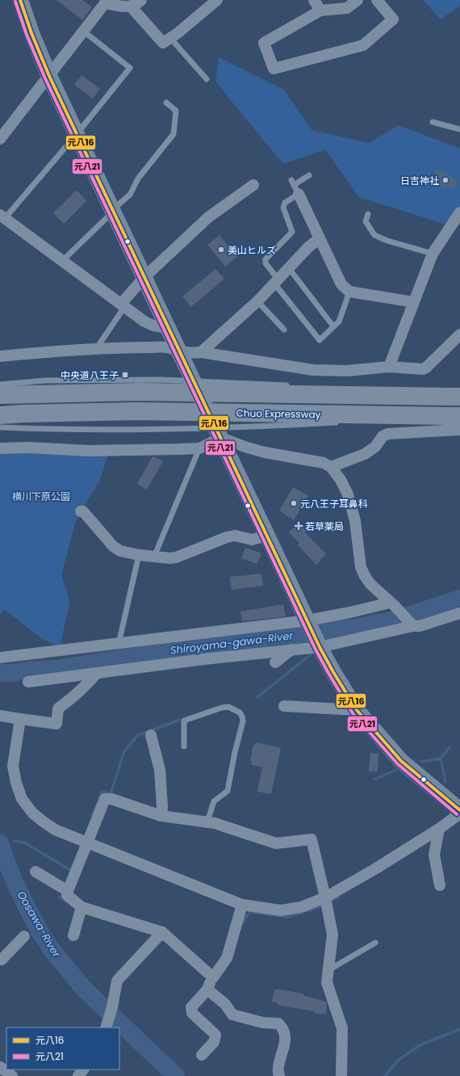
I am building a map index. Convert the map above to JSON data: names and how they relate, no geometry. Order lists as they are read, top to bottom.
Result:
{
  "streets": {
    "highway": ["Chuo Expressway"]
  },
  "water": ["Shiroyama-gawa-River", "Oosawa-River"],
  "parks": ["横川下原公園"],
  "places": {
    "other": ["日吉神社", "美山ヒルズ", "元八王子耳鼻科"],
    "transit": ["中央道八王子"],
    "health": ["若草薬局"]
  },
  "lines": ["transit line 元八16", "transit line 元八21"],
  "legend": ["元八16", "元八21"]
}
